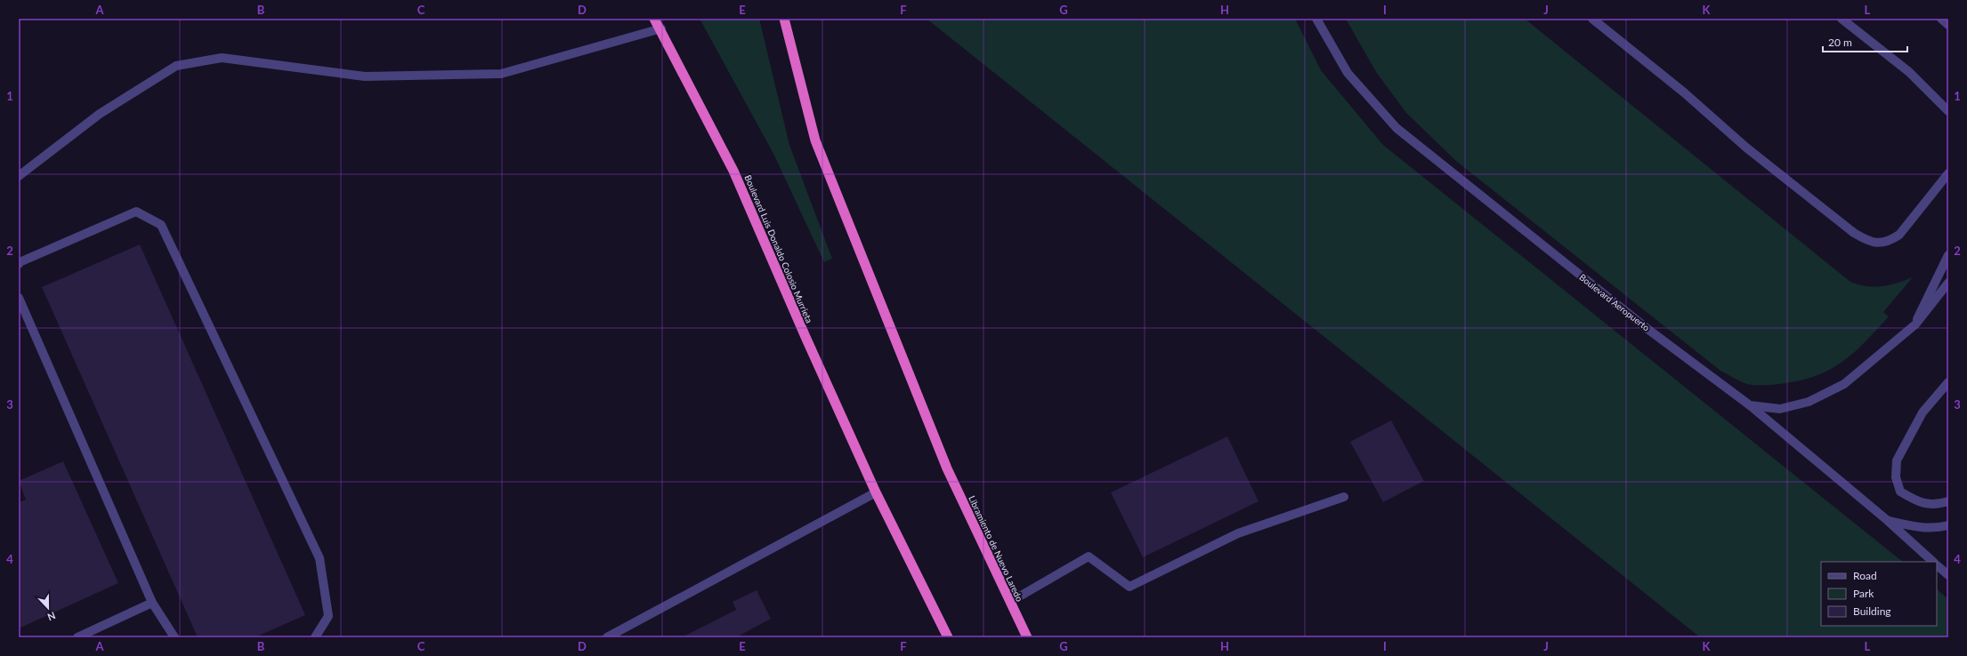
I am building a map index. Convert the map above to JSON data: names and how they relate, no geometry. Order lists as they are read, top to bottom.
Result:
{
  "streets": {
    "highway": ["Boulevard Luis Donaldo Colosio Murrieta", "Libramiento de Nuevo Laredo"],
    "street": ["Boulevard Aeropuerto"]
  },
  "legend": ["Road", "Park", "Building"],
  "scale_bar": "20 m",
  "north": "bottom",
  "grid": {
    "columns": [
      "A",
      "B",
      "C",
      "D",
      "E",
      "F",
      "G",
      "H",
      "I",
      "J",
      "K",
      "L"
    ],
    "rows": [
      "1",
      "2",
      "3",
      "4"
    ]
  }
}
